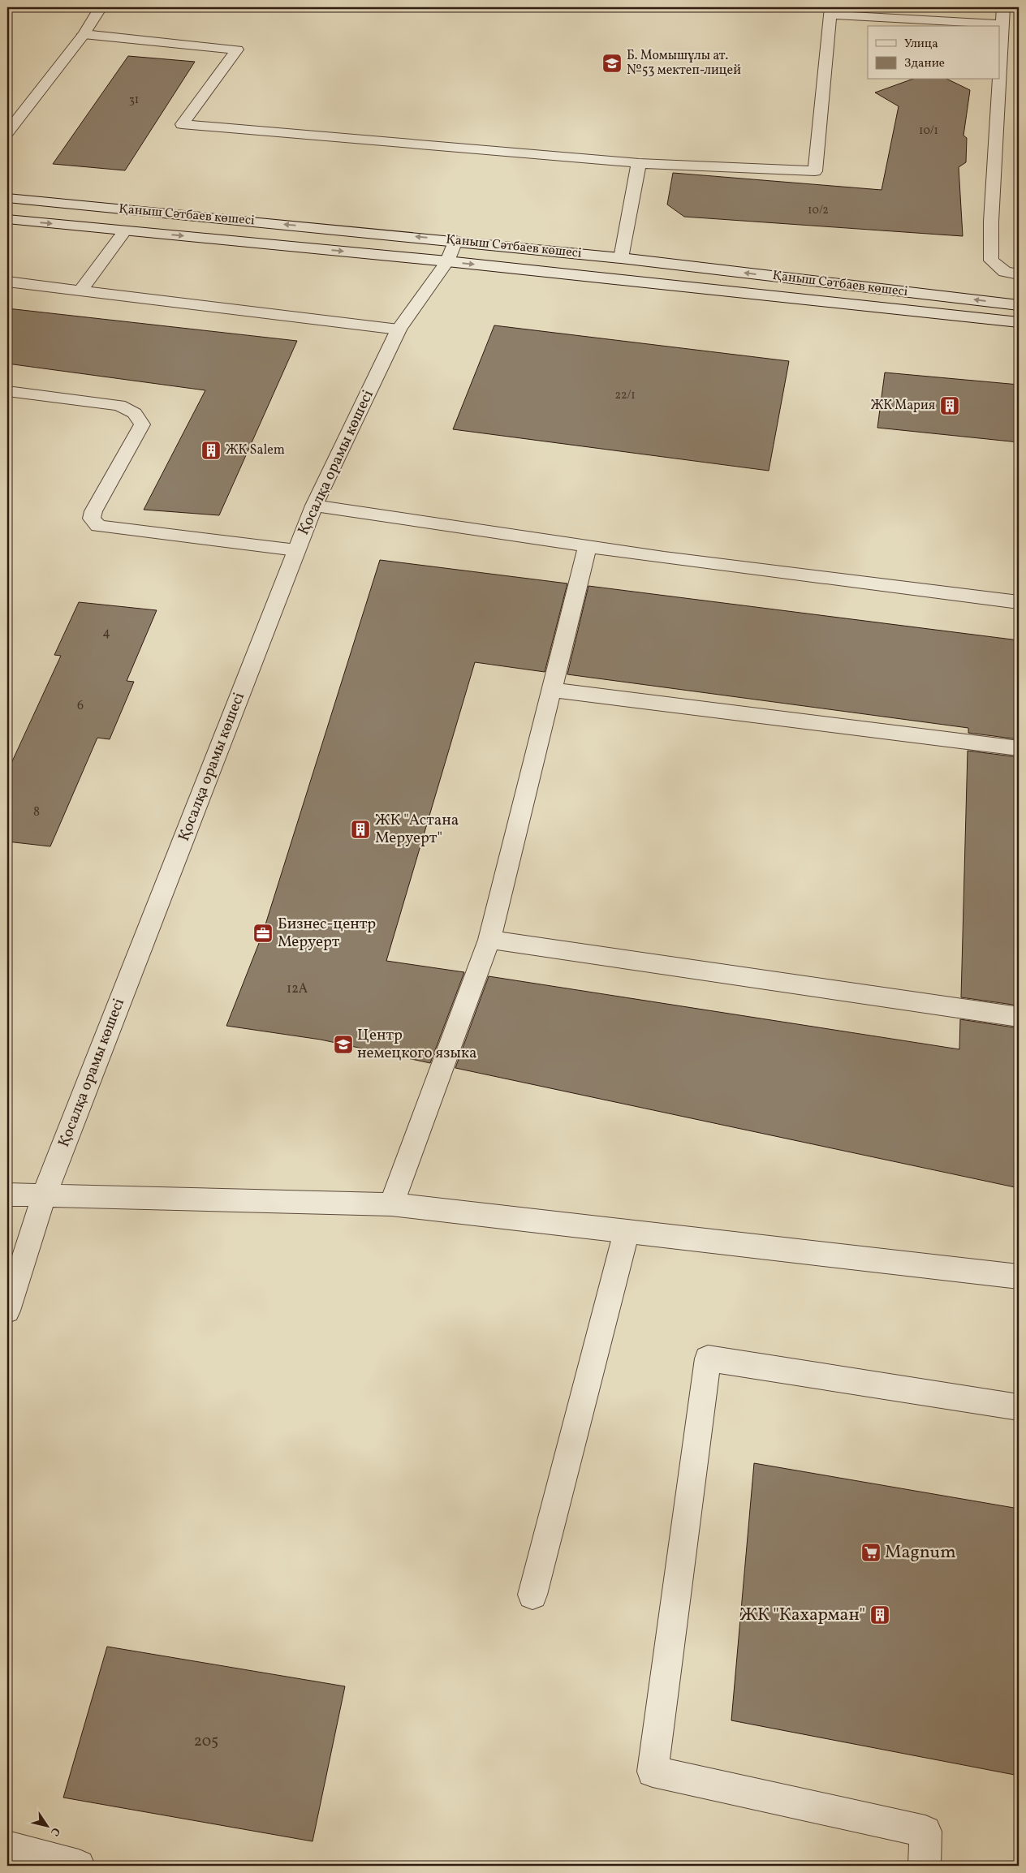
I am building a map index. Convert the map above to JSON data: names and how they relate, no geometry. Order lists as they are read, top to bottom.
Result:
{
  "streets": {
    "street": ["Қаныш Сәтбаев көшесі", "Қосалқа орамы көшесі"]
  },
  "crossings": [
    ["Қаныш Сәтбаев көшесі", "Қосалқа орамы көшесі"]
  ],
  "places": {
    "school or university": ["Б. Момышұлы ат. №53 мектеп-лицей", "Центр немецкого языка"],
    "building": [
      "ЖК Мария",
      "ЖК Salem",
      "ЖК \"Астана Меруерт\"",
      "ЖК \"Кахарман\""
    ],
    "office": ["Бизнес-центр Меруерт"],
    "supermarket": ["Magnum"]
  },
  "house_numbers": [
    "31",
    "10/1",
    "10/2",
    "22/1",
    "4",
    "6",
    "8",
    "12А",
    "205"
  ],
  "legend": ["Улица", "Здание"],
  "north": "bottom right"
}
